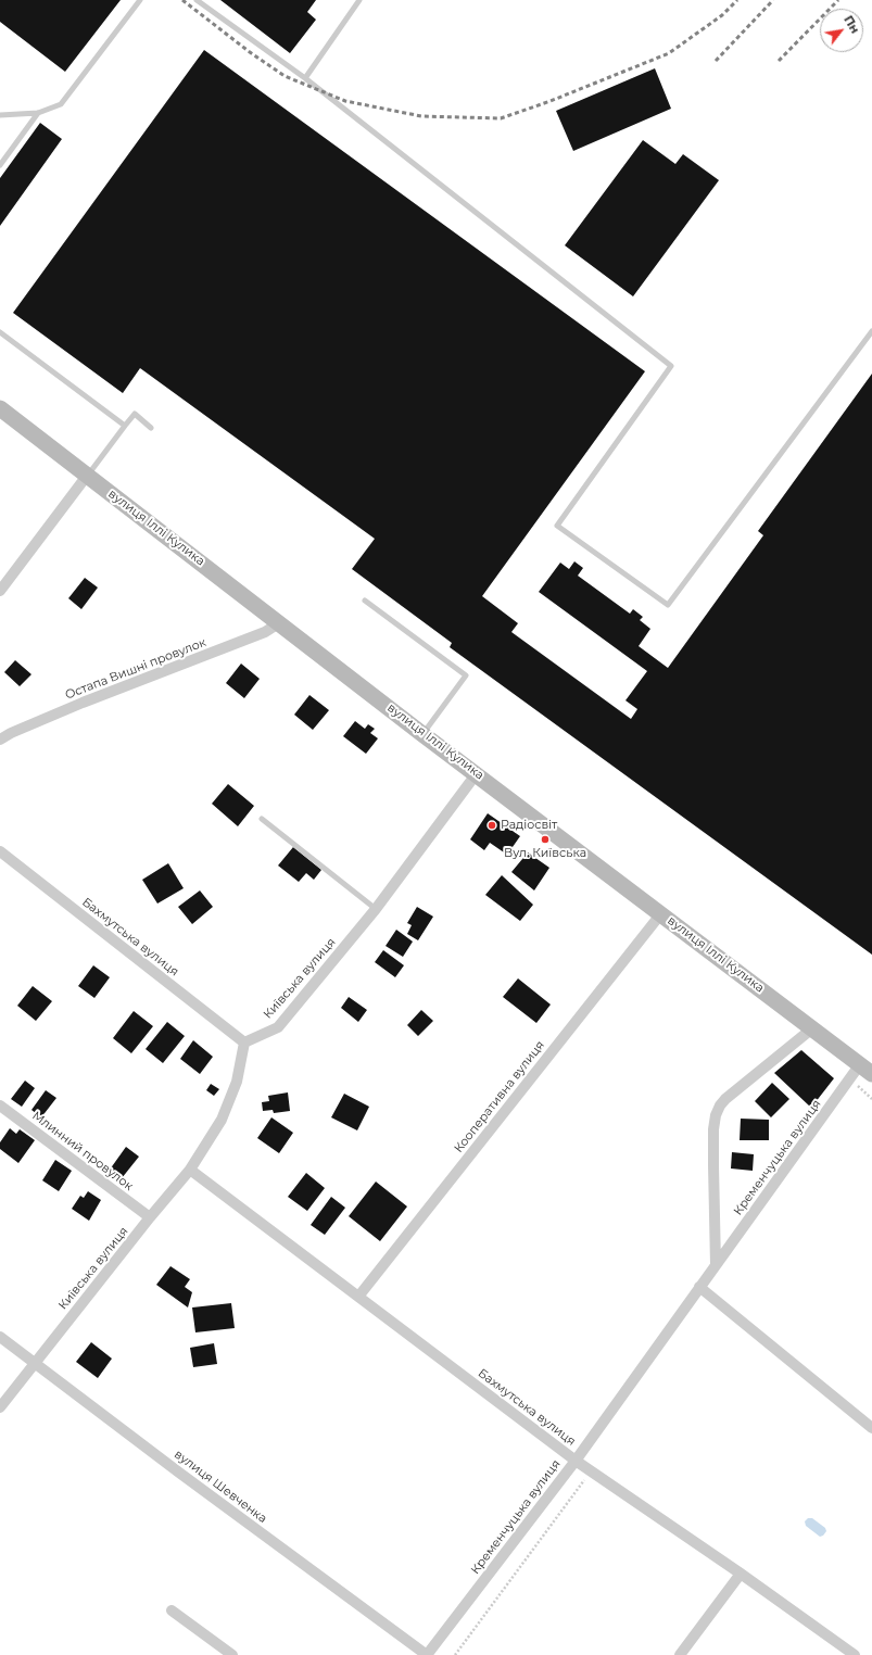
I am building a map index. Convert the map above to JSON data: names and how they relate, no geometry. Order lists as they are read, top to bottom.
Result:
{
  "streets": {
    "street": [
      "вулиця Іллі Кулика",
      "Остапа Вишні провулок",
      "Бахмутська вулиця",
      "Київська вулиця",
      "Кооперативна вулиця",
      "Млинний провулок",
      "Кременчуцька вулиця",
      "вулиця Шевченка"
    ]
  },
  "crossings": [
    ["вулиця Іллі Кулика", "Остапа Вишні провулок"],
    ["вулиця Іллі Кулика", "Київська вулиця"],
    ["вулиця Іллі Кулика", "Кооперативна вулиця"],
    ["вулиця Іллі Кулика", "Кременчуцька вулиця"],
    ["Бахмутська вулиця", "Київська вулиця"],
    ["Бахмутська вулиця", "Кооперативна вулиця"],
    ["Бахмутська вулиця", "Кременчуцька вулиця"],
    ["Київська вулиця", "Млинний провулок"],
    ["Київська вулиця", "вулиця Шевченка"],
    ["Кременчуцька вулиця", "вулиця Шевченка"]
  ],
  "places": ["Радіосвіт", "Вул. Київська"],
  "north": "top right"
}
